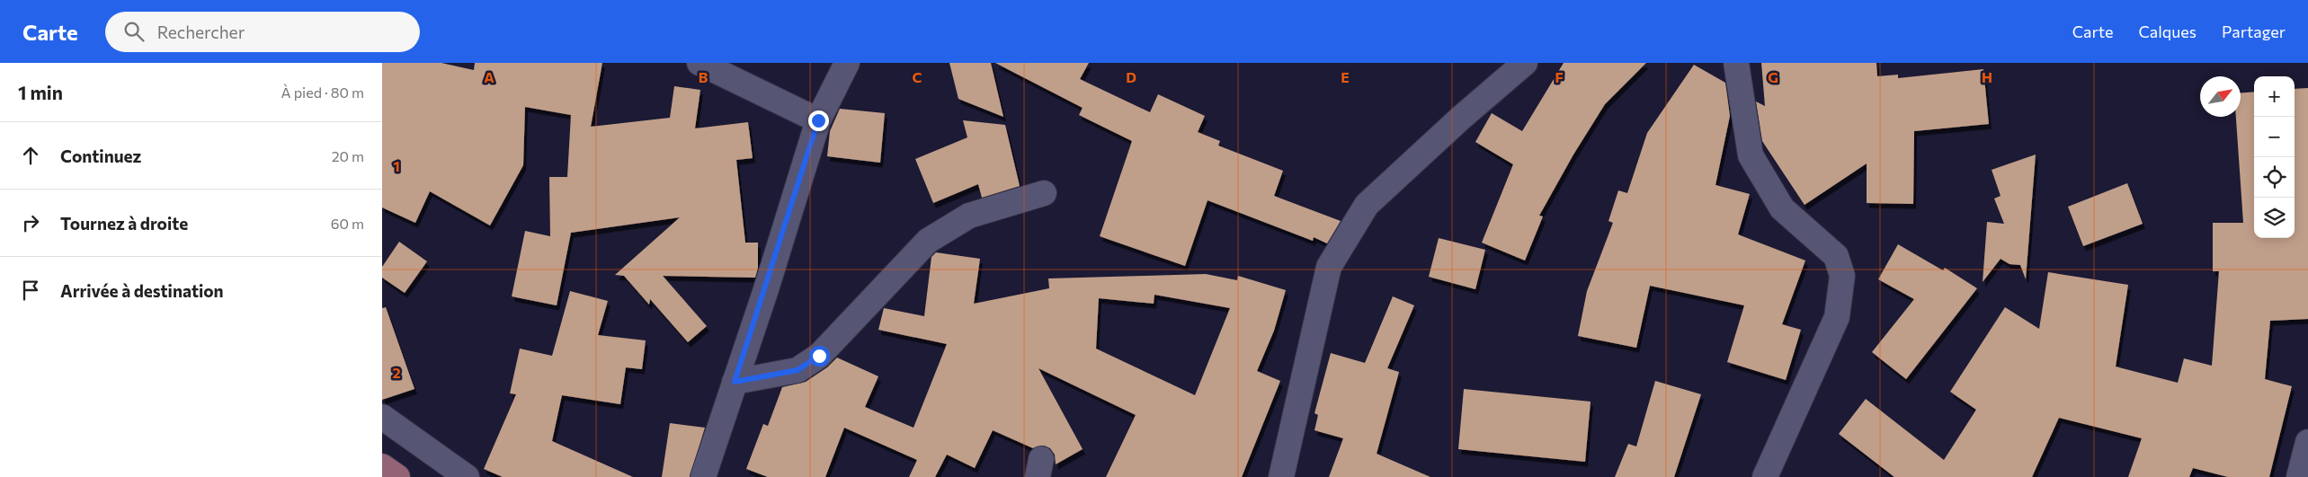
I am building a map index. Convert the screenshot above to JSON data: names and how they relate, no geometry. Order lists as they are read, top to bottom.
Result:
{
  "north": "top right",
  "page": {
    "header": "Carte",
    "search": "Rechercher",
    "nav": ["Carte", "Calques", "Partager"],
    "heading": ["1 min", "À pied · 80 m"],
    "map_buttons": ["+", "−"],
    "list": [
      ["Continuez", "20 m"],
      ["Tournez à droite", "60 m"],
      "Arrivée à destination"
    ]
  },
  "grid": {
    "columns": [
      "A",
      "B",
      "C",
      "D",
      "E",
      "F",
      "G",
      "H"
    ],
    "rows": ["1", "2"]
  }
}
